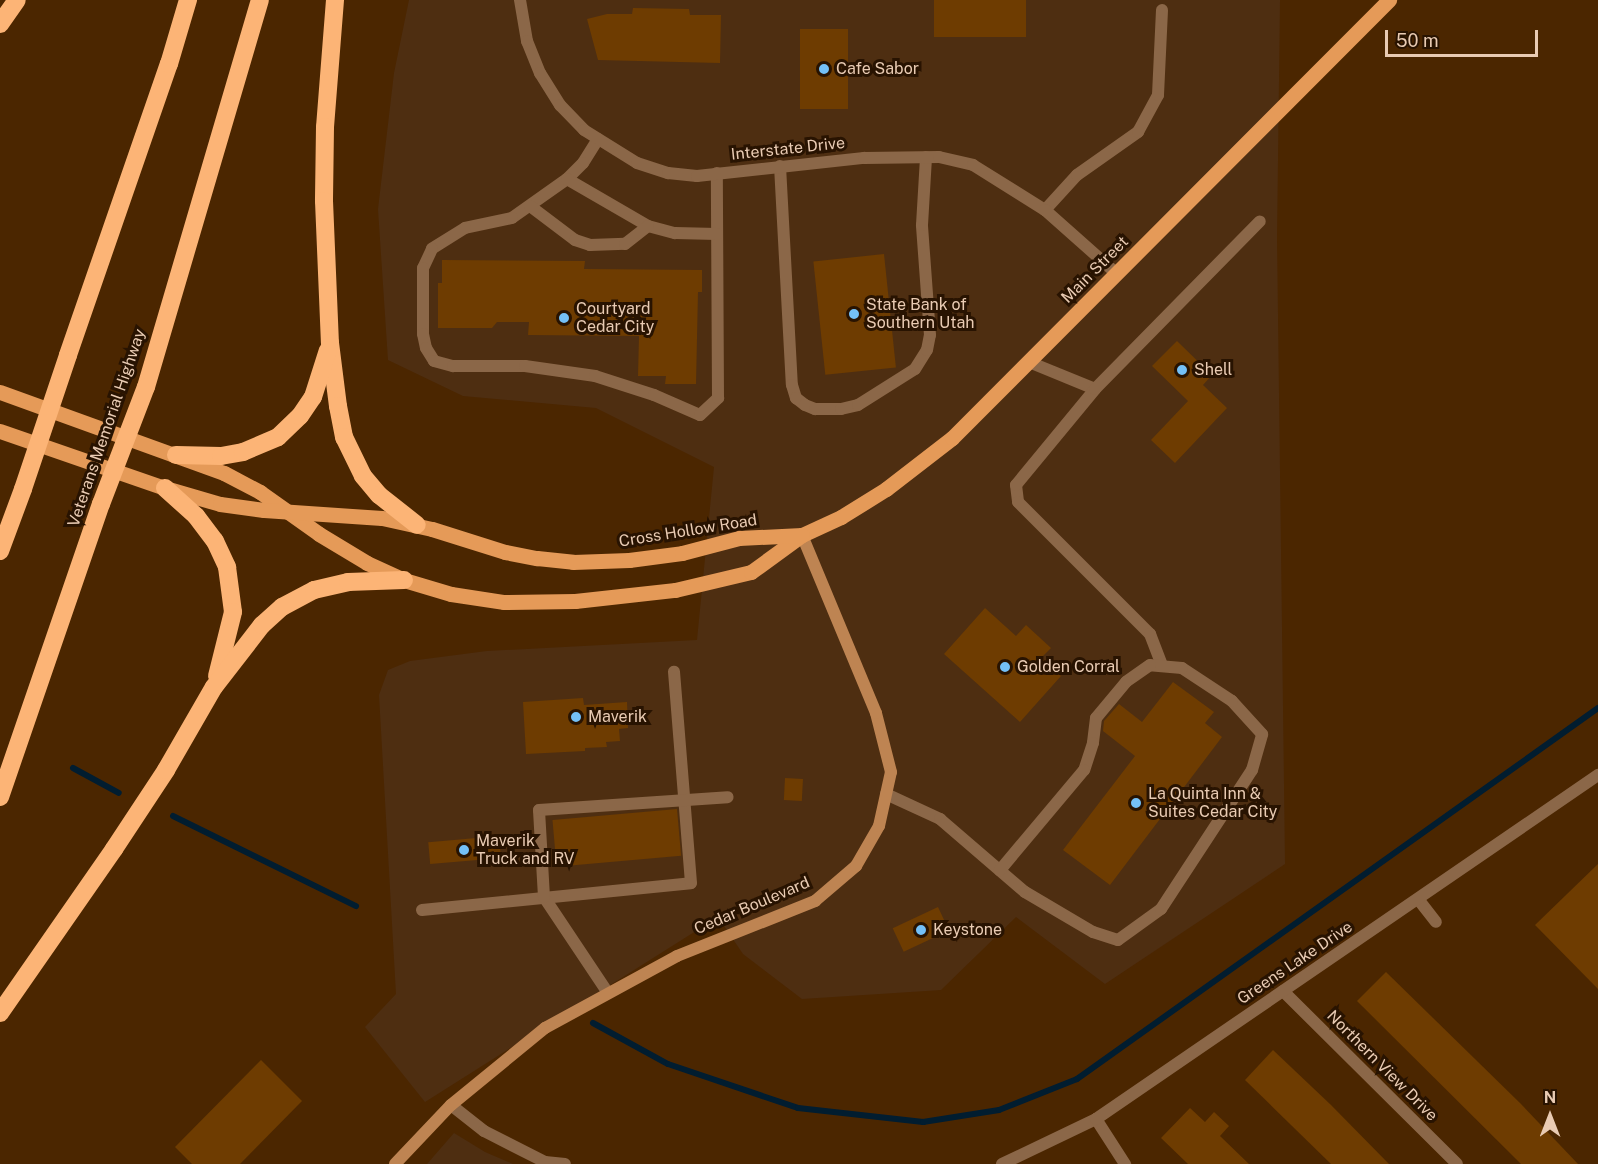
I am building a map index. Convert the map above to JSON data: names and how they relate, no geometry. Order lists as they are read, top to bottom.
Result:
{
  "streets": {
    "highway": ["Veterans Memorial Highway"],
    "main road": ["Main Street", "Cross Hollow Road"],
    "street": [
      "Interstate Drive",
      "Cedar Boulevard",
      "Greens Lake Drive",
      "Northern View Drive"
    ]
  },
  "crossings": [
    ["Interstate Drive", "Main Street"],
    ["Main Street", "Cross Hollow Road"],
    ["Main Street", "Cedar Boulevard"],
    ["Cross Hollow Road", "Cedar Boulevard"],
    ["Greens Lake Drive", "Northern View Drive"]
  ],
  "places": [
    "Cafe Sabor",
    "State Bank of Southern Utah",
    "Courtyard Cedar City",
    "Shell",
    "Golden Corral",
    "Maverik",
    "La Quinta Inn & Suites Cedar City",
    "Maverik Truck and RV",
    "Keystone"
  ],
  "scale_bar": "50 m",
  "north": "top"
}
